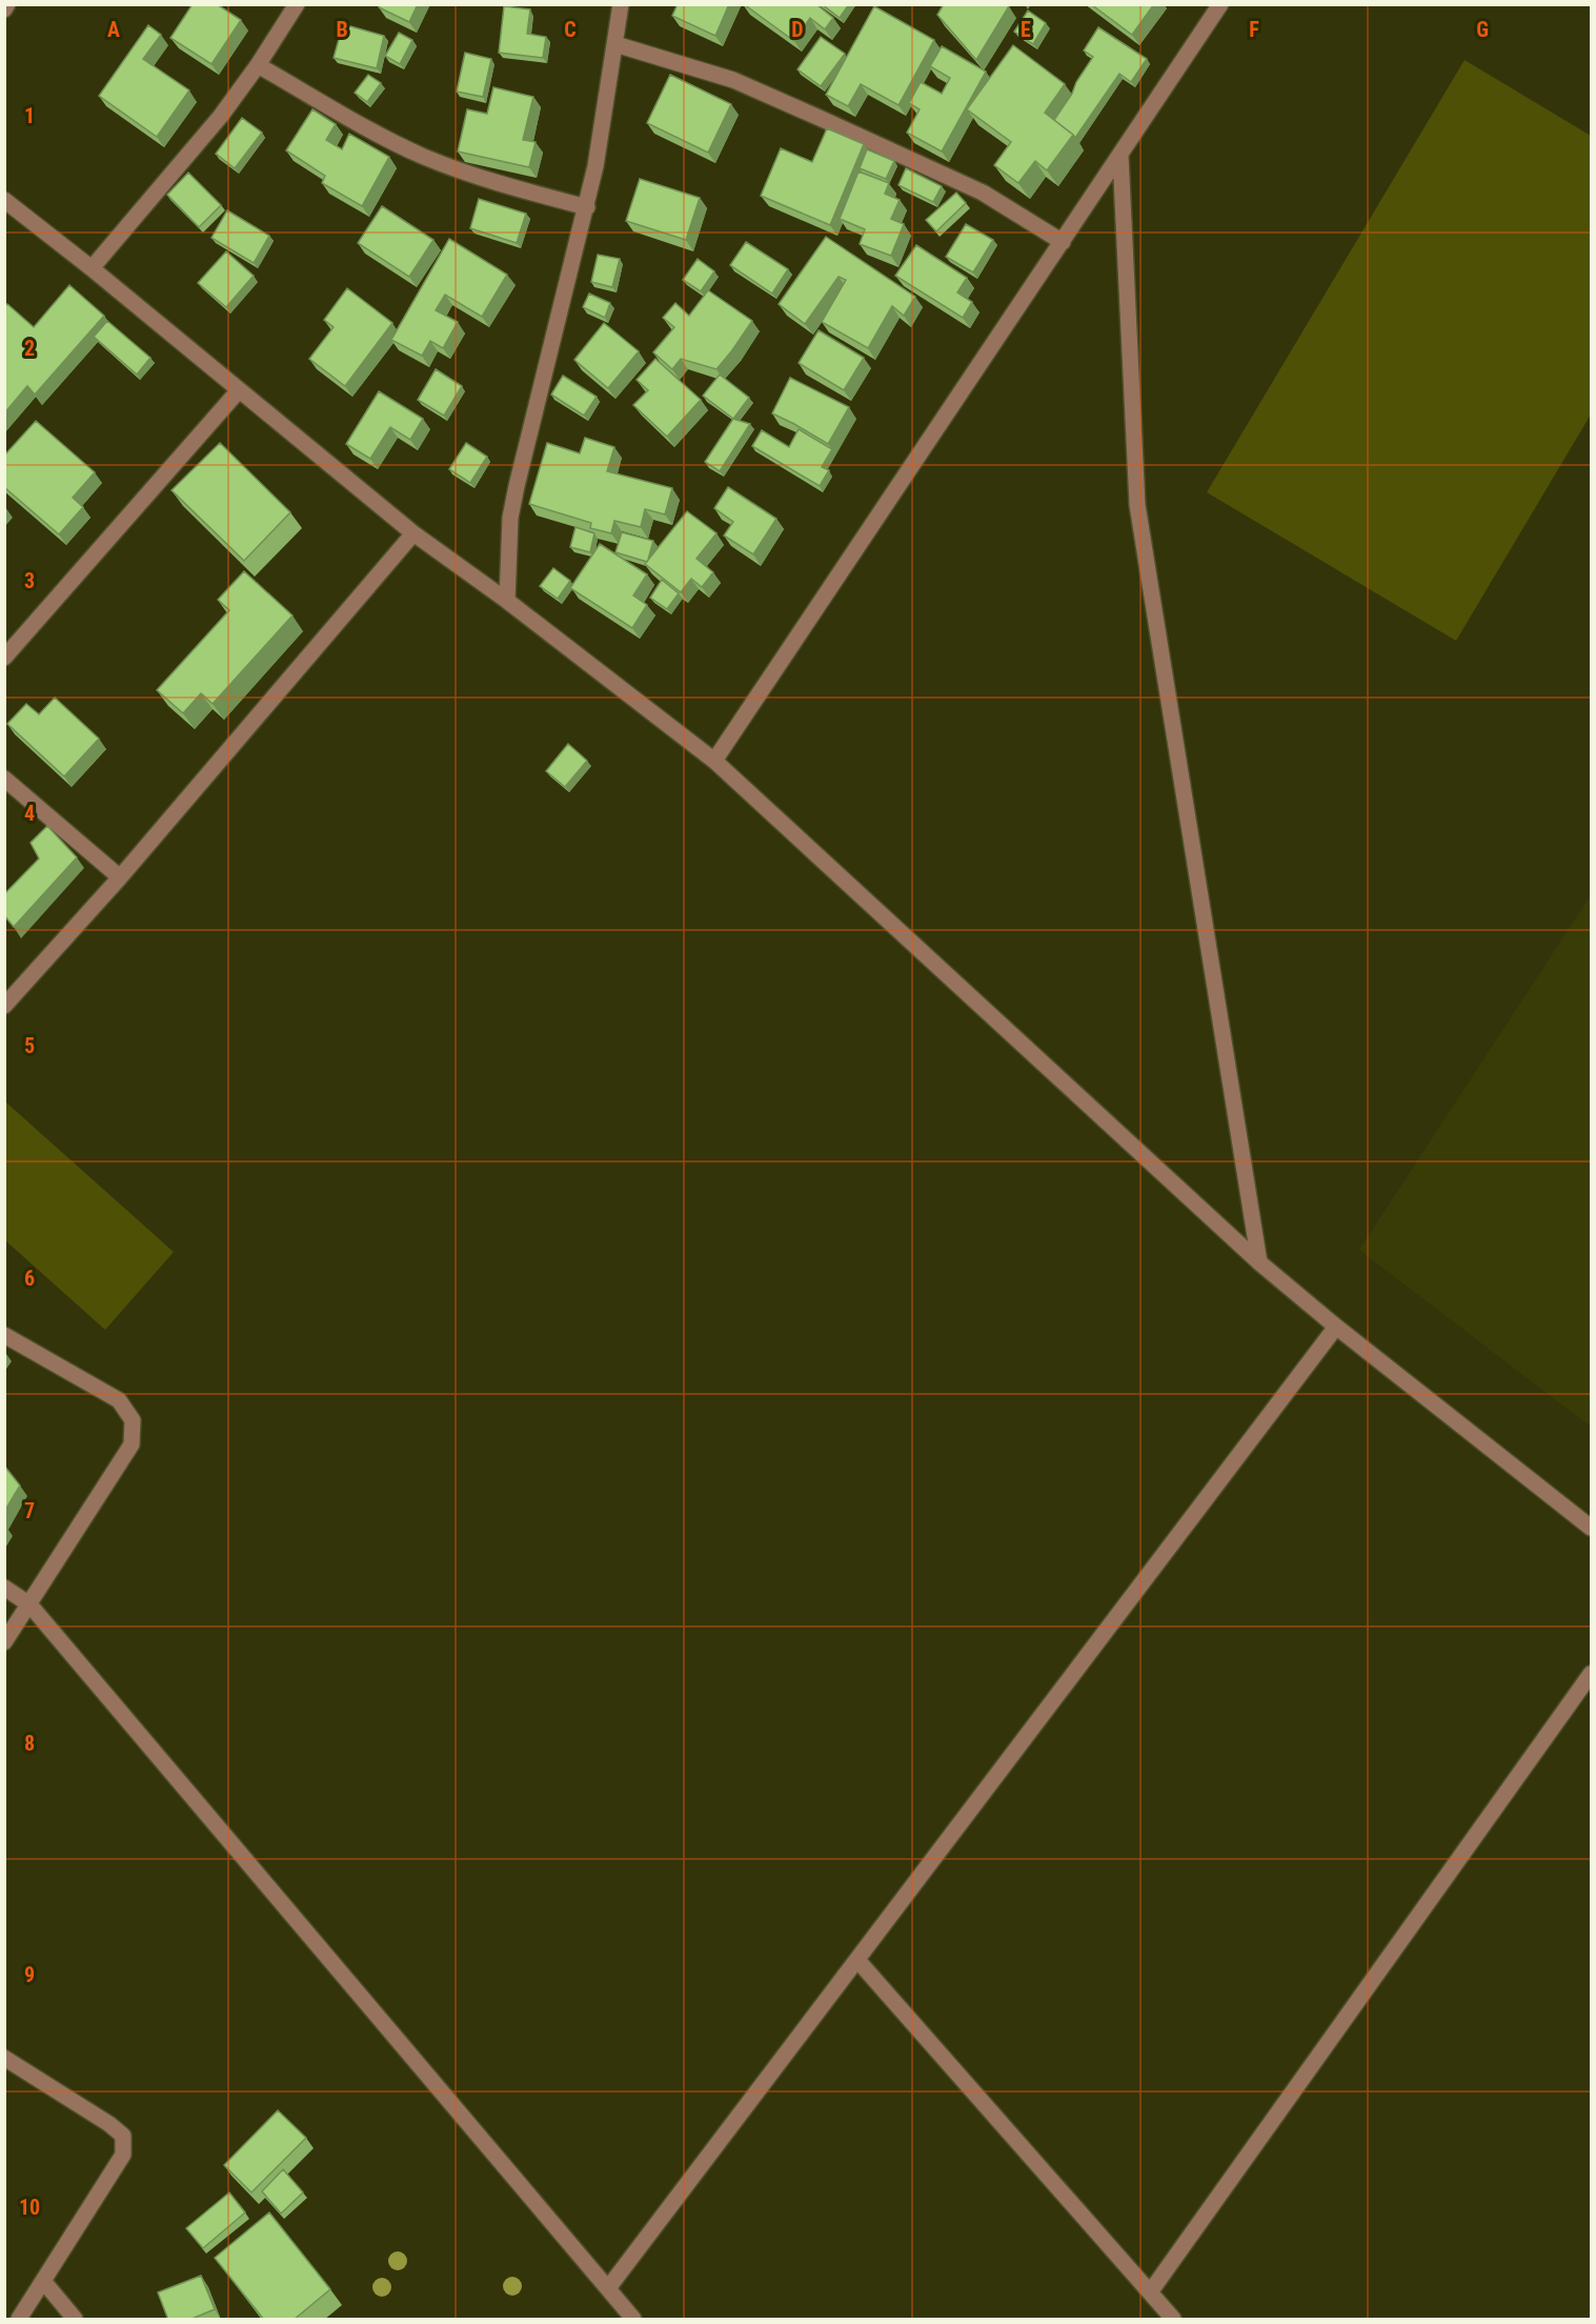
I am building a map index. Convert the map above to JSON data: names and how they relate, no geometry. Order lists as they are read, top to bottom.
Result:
{
  "grid": {
    "columns": [
      "A",
      "B",
      "C",
      "D",
      "E",
      "F",
      "G"
    ],
    "rows": [
      "1",
      "2",
      "3",
      "4",
      "5",
      "6",
      "7",
      "8",
      "9",
      "10"
    ]
  }
}
